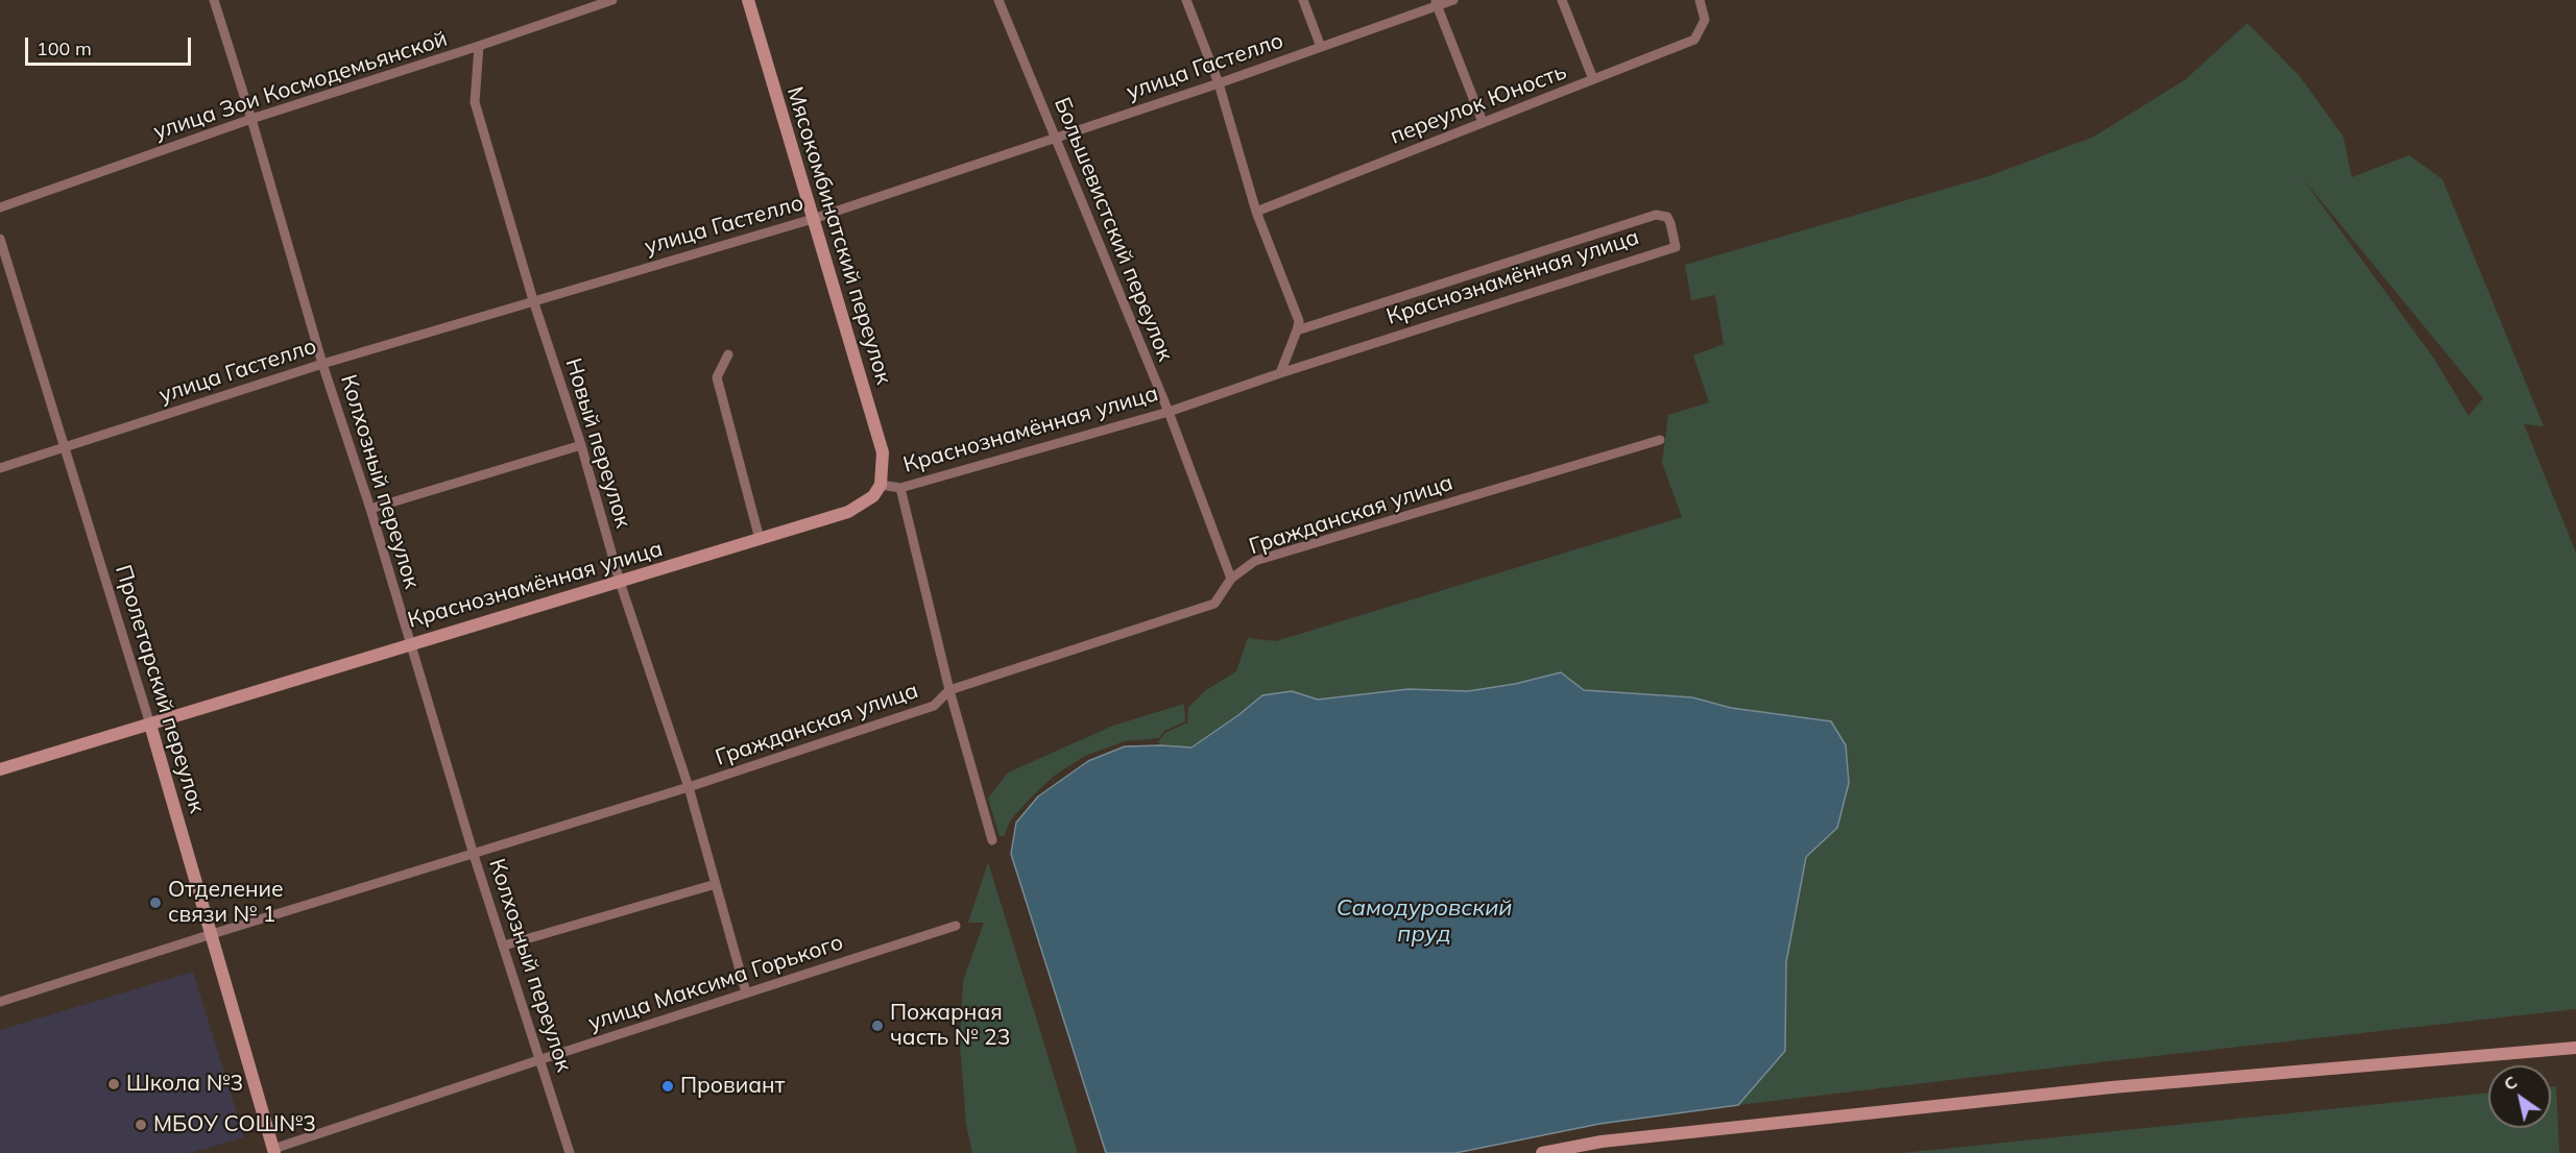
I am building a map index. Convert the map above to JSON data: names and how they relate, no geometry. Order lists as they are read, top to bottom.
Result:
{
  "streets": {
    "main road": ["Мясокомбинатский переулок", "Краснознамённая улица", "Пролетарский переулок"],
    "street": [
      "улица Гастелло",
      "улица Зои Космодемьянской",
      "переулок Юность",
      "Большевистский переулок",
      "Новый переулок",
      "Колхозный переулок",
      "Гражданская улица",
      "улица Максима Горького"
    ]
  },
  "crossings": [
    ["улица Гастелло", "Большевистский переулок"],
    ["улица Гастелло", "Мясокомбинатский переулок"],
    ["улица Гастелло", "Новый переулок"],
    ["улица Гастелло", "Колхозный переулок"],
    ["улица Гастелло", "Пролетарский переулок"],
    ["улица Зои Космодемьянской", "Новый переулок"],
    ["улица Зои Космодемьянской", "Колхозный переулок"],
    ["Большевистский переулок", "Краснознамённая улица"],
    ["Большевистский переулок", "Гражданская улица"],
    ["Мясокомбинатский переулок", "Краснознамённая улица"],
    ["Краснознамённая улица", "Новый переулок"],
    ["Краснознамённая улица", "Колхозный переулок"],
    ["Краснознамённая улица", "Пролетарский переулок"],
    ["Новый переулок", "Гражданская улица"],
    ["Новый переулок", "улица Максима Горького"],
    ["Колхозный переулок", "Гражданская улица"],
    ["Колхозный переулок", "улица Максима Горького"],
    ["Гражданская улица", "Пролетарский переулок"],
    ["Пролетарский переулок", "улица Максима Горького"]
  ],
  "water": ["Самодуровский пруд"],
  "places": [
    "Отделение связи № 1",
    "Пожарная часть № 23",
    "Школа №3",
    "Провиант",
    "МБОУ СОШ№3"
  ],
  "scale_bar": "100 m",
  "north": "top left"
}
